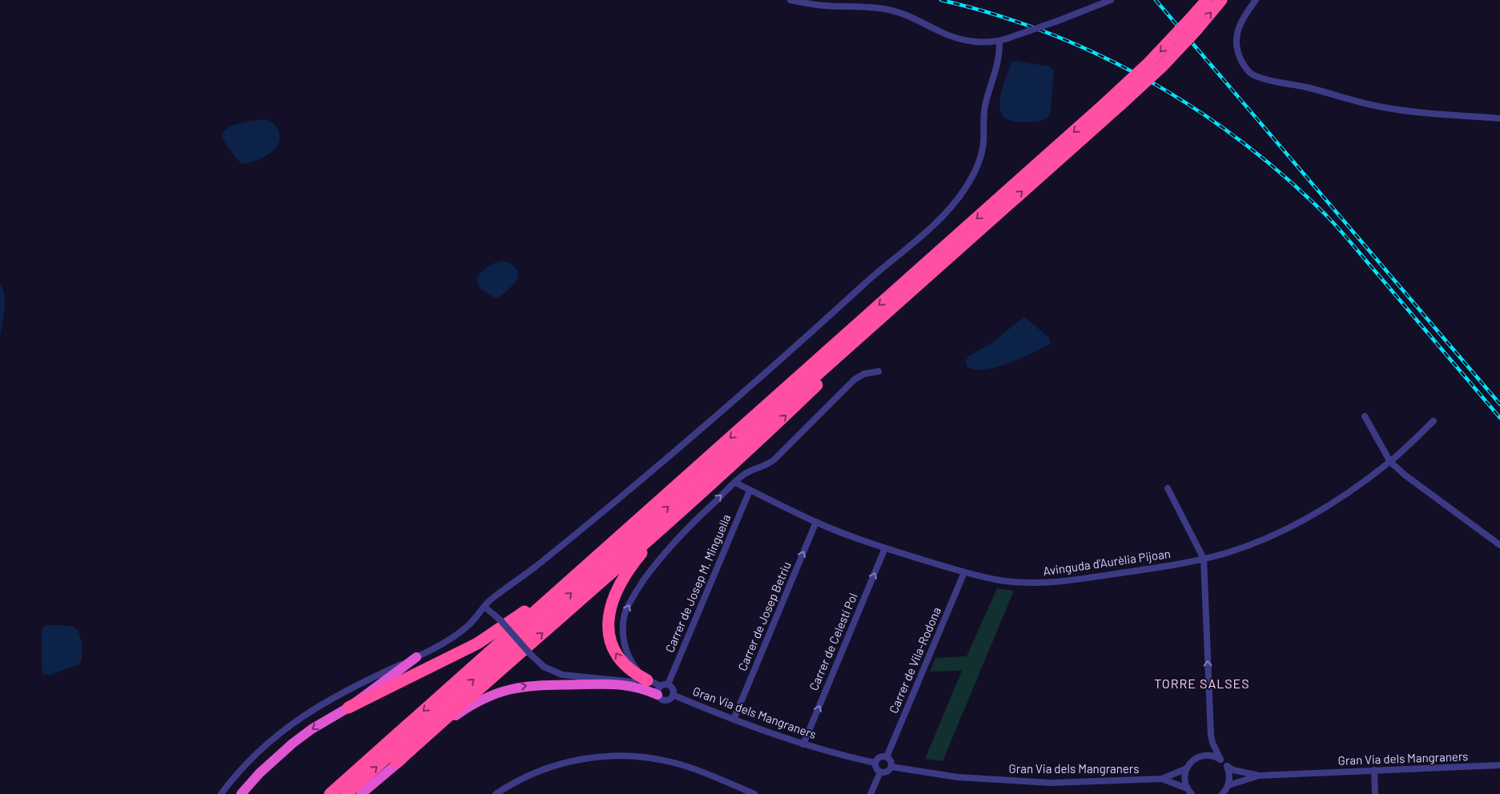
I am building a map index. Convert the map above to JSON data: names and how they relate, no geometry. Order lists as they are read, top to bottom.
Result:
{
  "streets": {
    "street": [
      "Avinguda d'Aurèlia Pijoan",
      "Carrer de Josep M. Minguella",
      "Carrer de Josep Betriu",
      "Carrer de Celestí Pol",
      "Carrer de Vila-Rodona",
      "Gran Via dels Mangraners"
    ]
  },
  "crossings": [
    ["Avinguda d'Aurèlia Pijoan", "Carrer de Josep M. Minguella"],
    ["Avinguda d'Aurèlia Pijoan", "Carrer de Josep Betriu"],
    ["Avinguda d'Aurèlia Pijoan", "Carrer de Celestí Pol"],
    ["Avinguda d'Aurèlia Pijoan", "Carrer de Vila-Rodona"],
    ["Carrer de Josep M. Minguella", "Gran Via dels Mangraners"],
    ["Carrer de Josep Betriu", "Gran Via dels Mangraners"],
    ["Carrer de Celestí Pol", "Gran Via dels Mangraners"],
    ["Carrer de Vila-Rodona", "Gran Via dels Mangraners"]
  ],
  "one_way": ["Carrer de Josep Betriu", "Carrer de Celestí Pol"],
  "districts": ["TORRE SALSES"]
}
